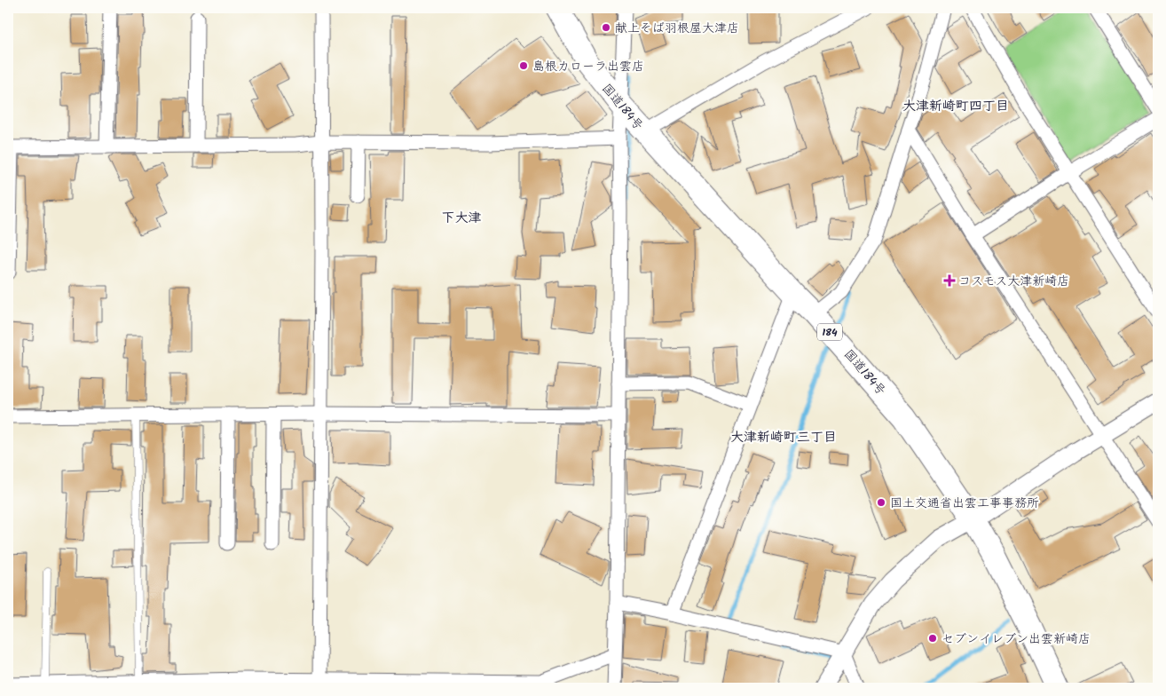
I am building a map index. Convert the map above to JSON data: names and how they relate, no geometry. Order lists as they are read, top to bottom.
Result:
{
  "streets": {
    "highway": ["国道184号", "184"]
  },
  "districts": ["大津新崎町四丁目", "下大津", "大津新崎町三丁目"],
  "places": {
    "other": [
      "献上そば羽根屋大津店",
      "島根カローラ出雲店",
      "国土交通省出雲工事事務所",
      "セブンイレブン出雲新崎店"
    ],
    "health": ["コスモス大津新崎店"]
  }
}
